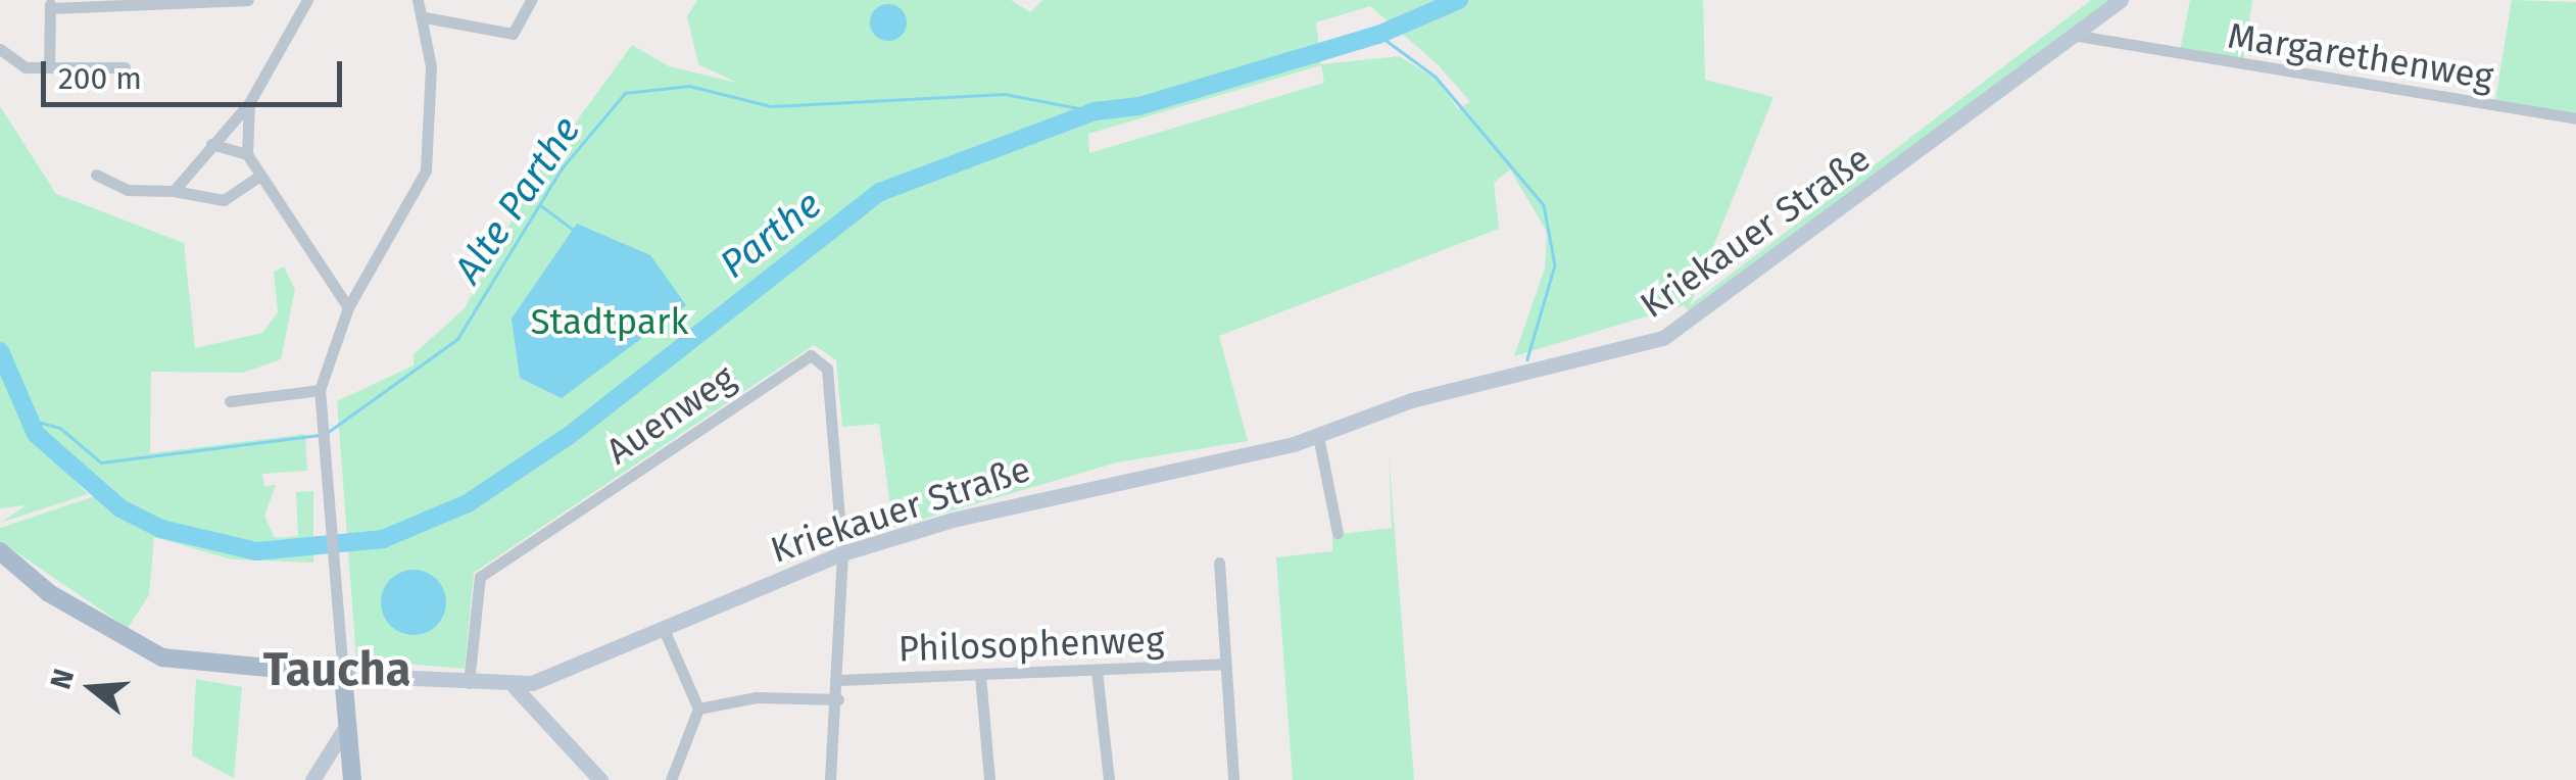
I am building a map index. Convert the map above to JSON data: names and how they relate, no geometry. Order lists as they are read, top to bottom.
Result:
{
  "streets": {
    "street": [
      "Margarethenweg",
      "Kriekauer Straße",
      "Auenweg",
      "Philosophenweg"
    ]
  },
  "crossings": [
    ["Margarethenweg", "Kriekauer Straße"],
    ["Kriekauer Straße", "Auenweg"]
  ],
  "districts": ["Taucha"],
  "water": ["Alte Parthe", "Parthe"],
  "parks": ["Stadtpark"],
  "scale_bar": "200 m",
  "north": "left"
}
